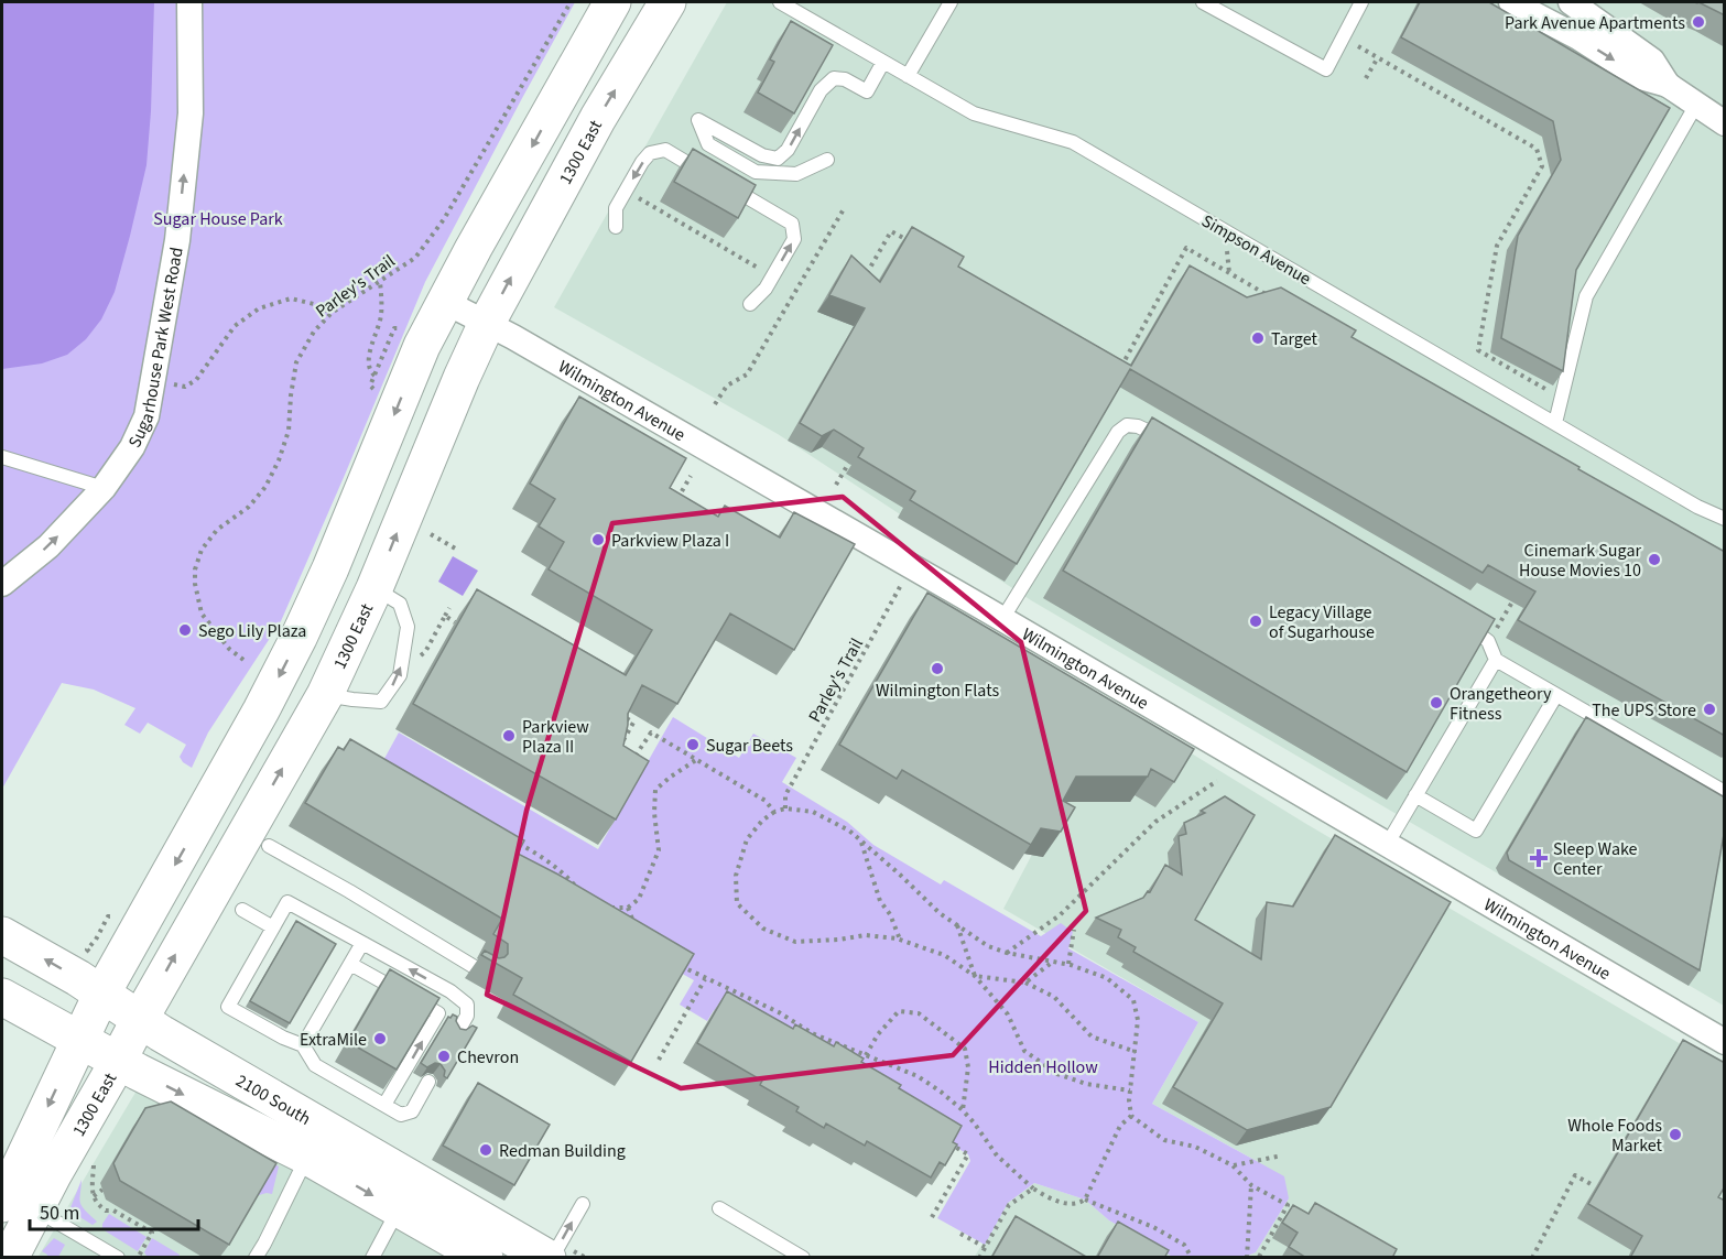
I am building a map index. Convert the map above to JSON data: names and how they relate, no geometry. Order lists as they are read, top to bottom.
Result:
{
  "streets": {
    "main road": ["1300 East", "2100 South"],
    "street": ["Sugarhouse Park West Road", "Wilmington Avenue"],
    "lane": ["Simpson Avenue"],
    "path": ["Parley's Trail"]
  },
  "crossings": [
    ["1300 East", "Wilmington Avenue"],
    ["1300 East", "2100 South"]
  ],
  "one_way": ["Sugarhouse Park West Road"],
  "parks": ["Sugar House Park", "Hidden Hollow"],
  "places": {
    "other": [
      "Park Avenue Apartments",
      "Target",
      "Parkview Plaza I",
      "Cinemark Sugar House Movies 10",
      "Legacy Village of Sugarhouse",
      "Sego Lily Plaza",
      "Wilmington Flats",
      "Orangetheory Fitness",
      "The UPS Store",
      "Parkview Plaza II",
      "Sugar Beets",
      "ExtraMile",
      "Chevron",
      "Whole Foods Market",
      "Redman Building"
    ],
    "health": ["Sleep Wake Center"]
  },
  "scale_bar": "50 m"
}
